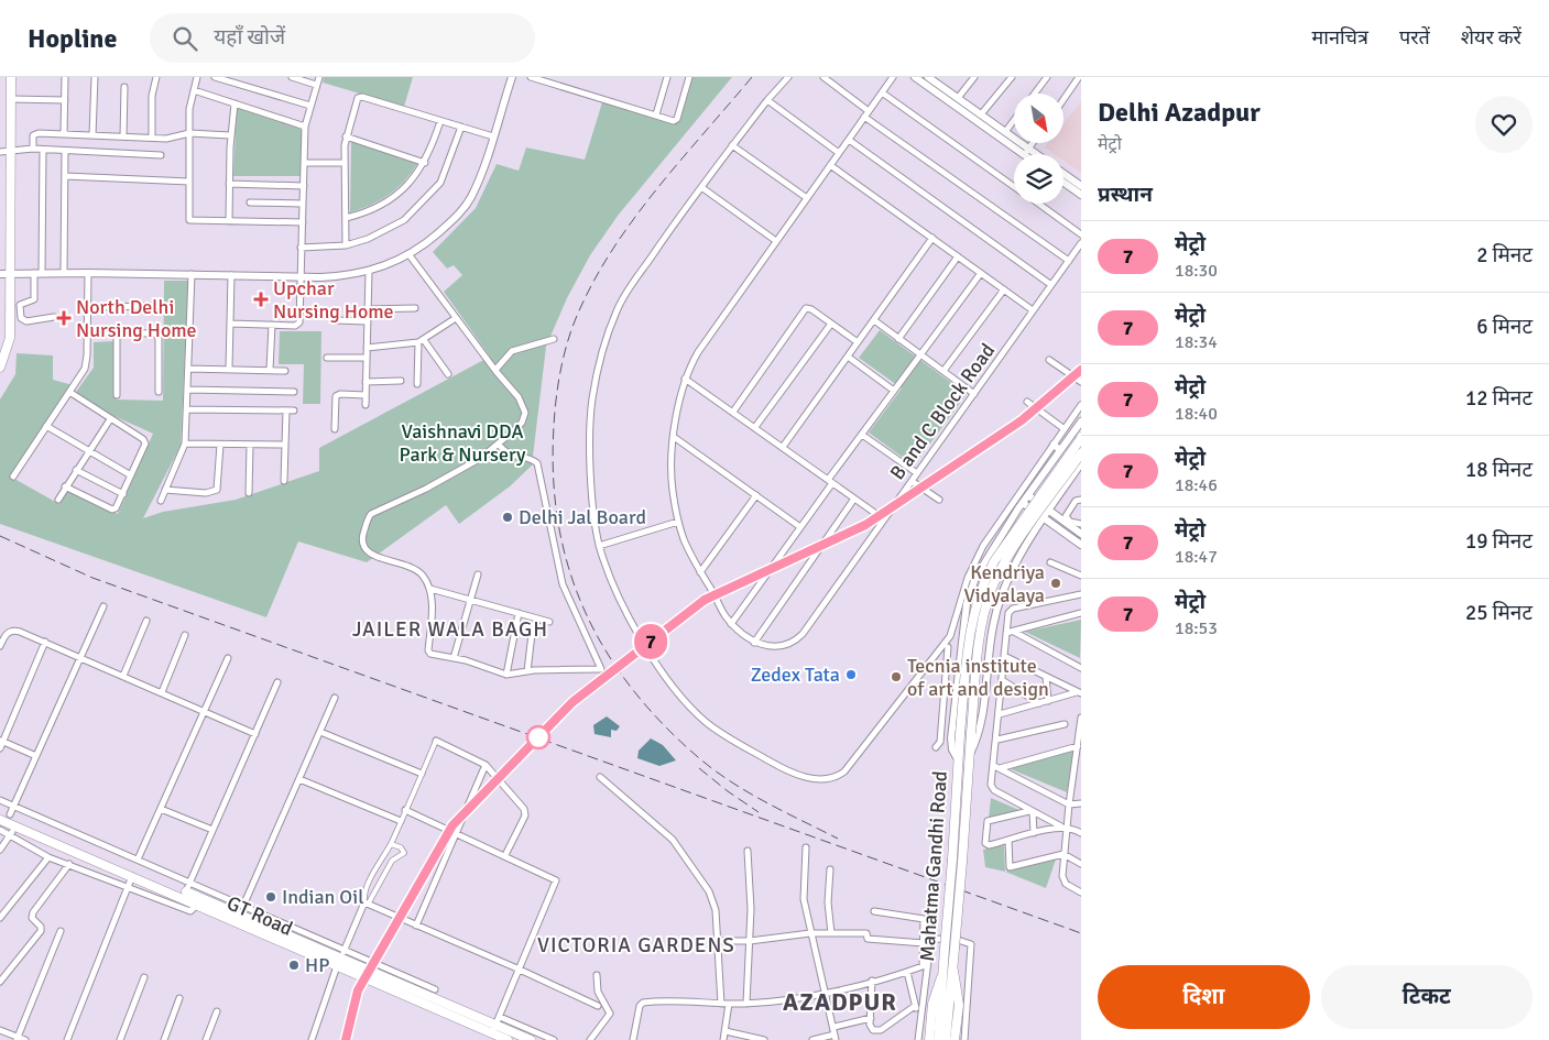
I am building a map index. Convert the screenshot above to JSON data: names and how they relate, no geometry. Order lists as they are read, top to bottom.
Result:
{
  "streets": {
    "main road": ["Mahatma Gandhi Road", "GT Road"],
    "street": ["B and C Block Road"]
  },
  "districts": ["JAILER WALA BAGH", "VICTORIA GARDENS", "AZADPUR"],
  "parks": ["Vaishnavi DDA Park & Nursery"],
  "places": {
    "health": ["Upchar Nursing Home", "North Delhi Nursing Home"],
    "other": [
      "Delhi Jal Board",
      "Kendriya Vidyalaya",
      "Zedex Tata",
      "Tecnia institute of art and design",
      "Indian Oil",
      "HP"
    ]
  },
  "lines": ["metro line 7"],
  "north": "bottom right",
  "page": {
    "header": "Hopline",
    "search": "यहाँ खोजें",
    "nav": ["मानचित्र", "परतें", "शेयर करें"],
    "on_map": "7",
    "heading": [
      ["Delhi Azadpur", "मेट्रो"],
      "प्रस्थान"
    ],
    "list": [
      {
        "mark": "7",
        "name": "मेट्रो",
        "note": "18:30",
        "value": "2 मिनट"
      },
      {
        "mark": "7",
        "name": "मेट्रो",
        "note": "18:34",
        "value": "6 मिनट"
      },
      {
        "mark": "7",
        "name": "मेट्रो",
        "note": "18:40",
        "value": "12 मिनट"
      },
      {
        "mark": "7",
        "name": "मेट्रो",
        "note": "18:46",
        "value": "18 मिनट"
      },
      {
        "mark": "7",
        "name": "मेट्रो",
        "note": "18:47",
        "value": "19 मिनट"
      },
      {
        "mark": "7",
        "name": "मेट्रो",
        "note": "18:53",
        "value": "25 मिनट"
      }
    ],
    "buttons": ["दिशा", "टिकट"]
  }
}
